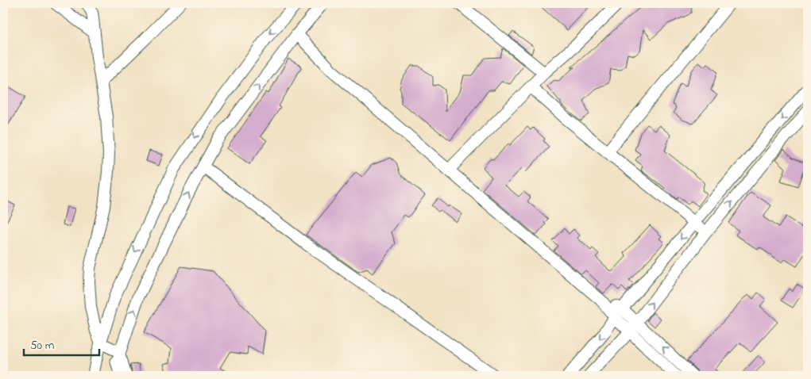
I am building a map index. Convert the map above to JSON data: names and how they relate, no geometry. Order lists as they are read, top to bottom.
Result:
{
  "scale_bar": "50 m"
}
